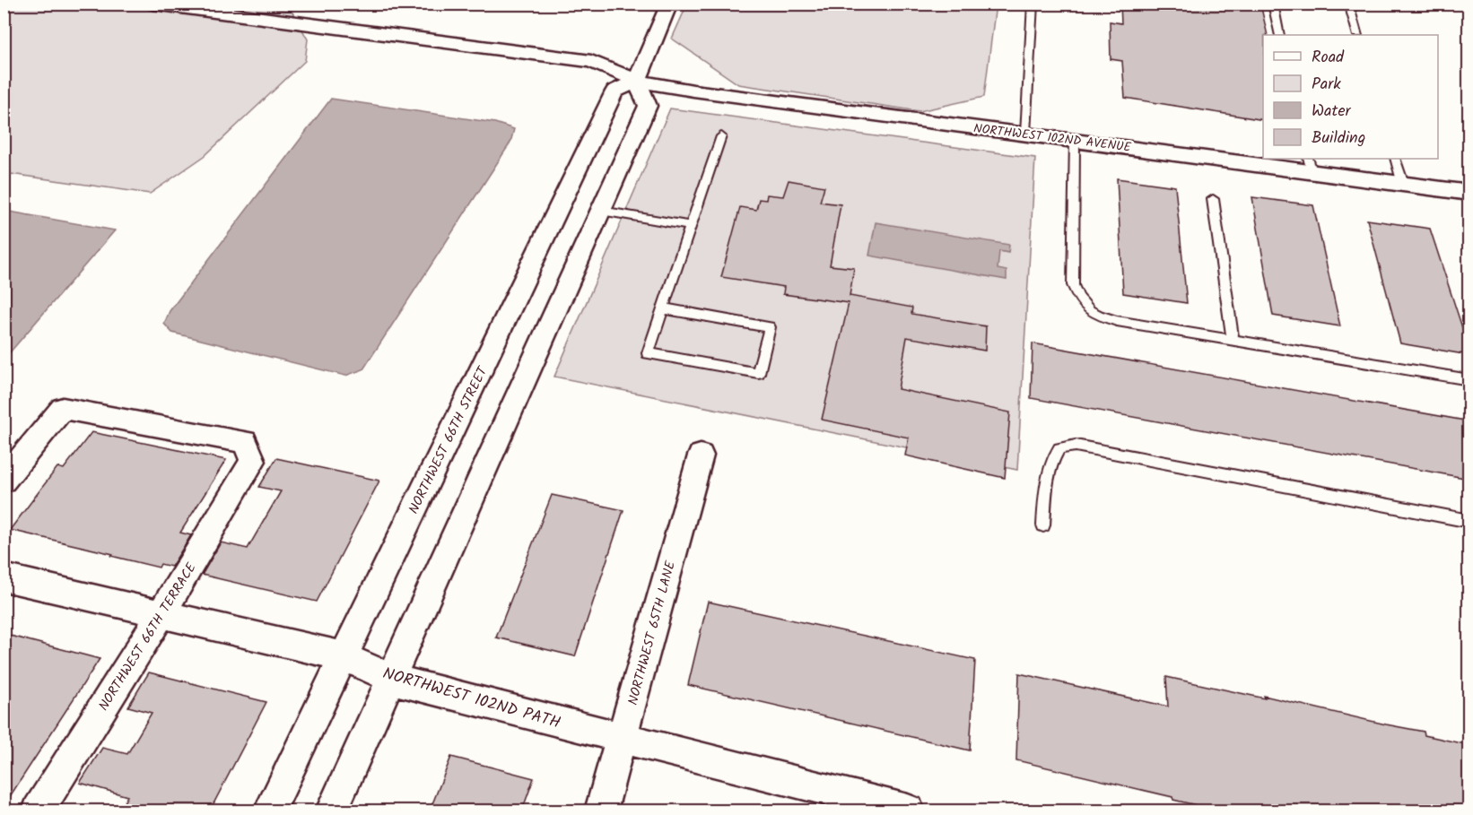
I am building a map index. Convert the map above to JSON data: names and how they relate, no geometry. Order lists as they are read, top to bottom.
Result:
{
  "streets": {
    "street": [
      "NORTHWEST 102ND AVENUE",
      "NORTHWEST 66TH STREET",
      "NORTHWEST 65TH LANE",
      "NORTHWEST 66TH TERRACE",
      "NORTHWEST 102ND PATH"
    ]
  },
  "crossings": [
    ["NORTHWEST 102ND AVENUE", "NORTHWEST 66TH STREET"],
    ["NORTHWEST 66TH STREET", "NORTHWEST 102ND PATH"],
    ["NORTHWEST 65TH LANE", "NORTHWEST 102ND PATH"],
    ["NORTHWEST 66TH TERRACE", "NORTHWEST 102ND PATH"]
  ],
  "legend": [
    "Road",
    "Park",
    "Water",
    "Building"
  ]
}
